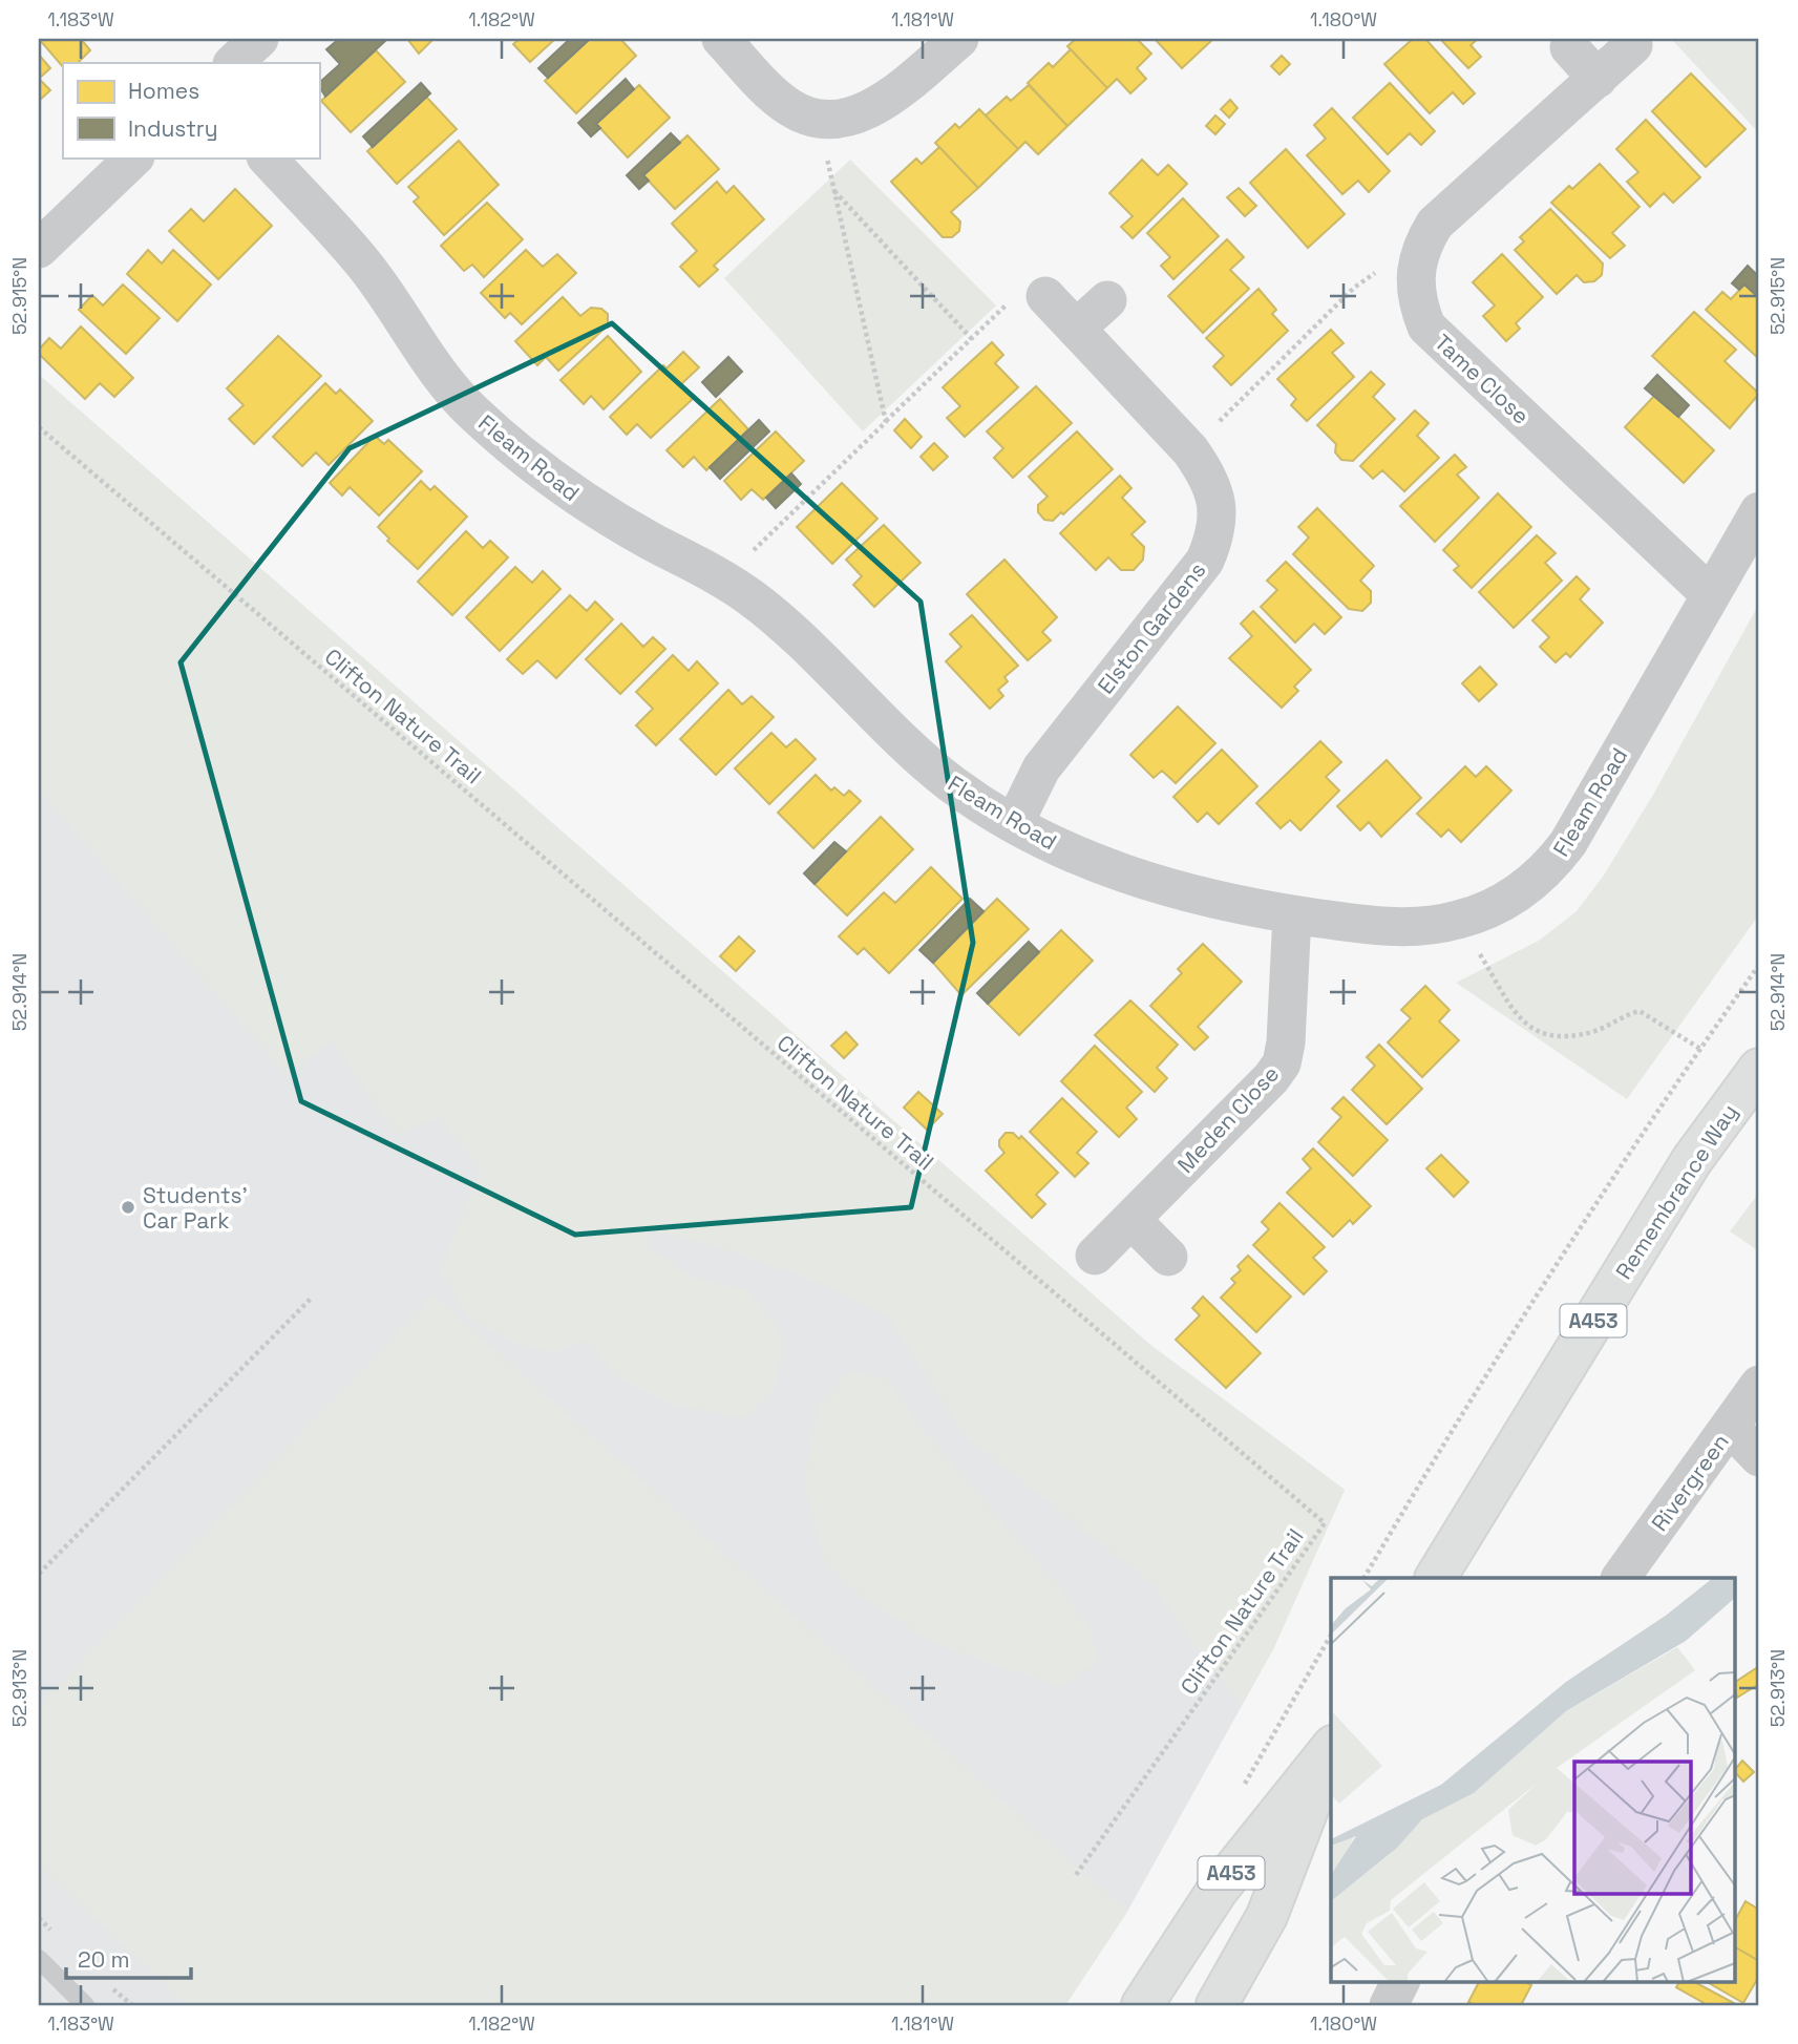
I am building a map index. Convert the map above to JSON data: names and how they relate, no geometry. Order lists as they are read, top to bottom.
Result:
{
  "streets": {
    "highway": ["Remembrance Way", "A453"],
    "street": [
      "Tame Close",
      "Fleam Road",
      "Elston Gardens",
      "Meden Close",
      "Rivergreen"
    ],
    "path": ["Clifton Nature Trail"]
  },
  "crossings": [
    ["Tame Close", "Fleam Road"],
    ["Fleam Road", "Elston Gardens"],
    ["Fleam Road", "Meden Close"]
  ],
  "places": ["Students' Car Park"],
  "legend": ["Homes", "Industry"],
  "scale_bar": "20 m",
  "coordinates": [
    "1.183°W",
    "1.182°W",
    "1.181°W",
    "1.180°W",
    "52.915°N",
    "52.914°N",
    "52.913°N"
  ]
}
